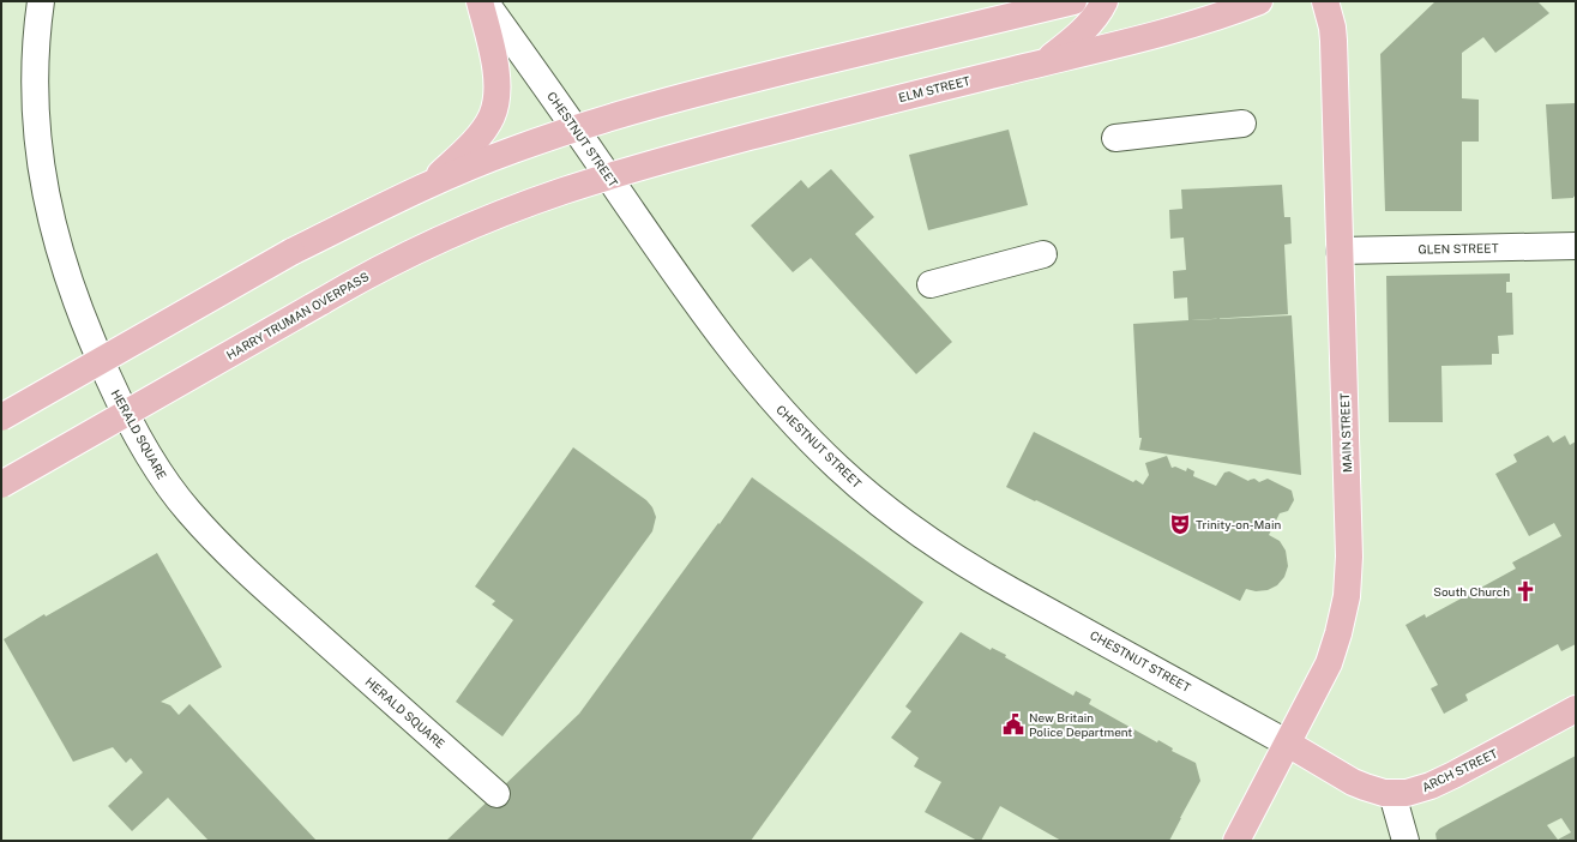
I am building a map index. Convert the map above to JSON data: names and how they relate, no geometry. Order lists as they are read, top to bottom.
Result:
{
  "streets": {
    "main road": [
      "ELM STREET",
      "HARRY TRUMAN OVERPASS",
      "MAIN STREET",
      "ARCH STREET"
    ],
    "street": ["CHESTNUT STREET", "GLEN STREET", "HERALD SQUARE"]
  },
  "crossings": [
    ["ELM STREET", "CHESTNUT STREET"],
    ["ELM STREET", "HARRY TRUMAN OVERPASS"],
    ["CHESTNUT STREET", "HARRY TRUMAN OVERPASS"],
    ["CHESTNUT STREET", "MAIN STREET"],
    ["CHESTNUT STREET", "ARCH STREET"],
    ["GLEN STREET", "MAIN STREET"],
    ["MAIN STREET", "ARCH STREET"]
  ],
  "places": {
    "theatre": ["Trinity-on-Main"],
    "church": ["South Church"],
    "public building": ["New Britain Police Department"]
  }
}
